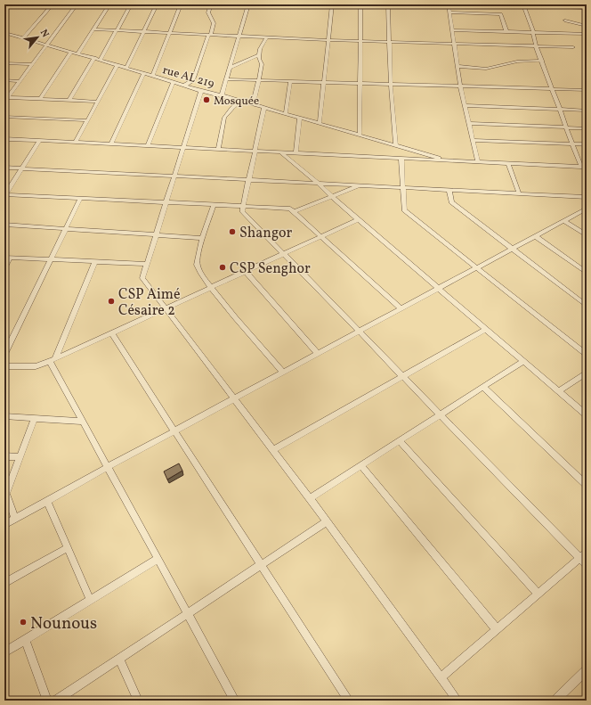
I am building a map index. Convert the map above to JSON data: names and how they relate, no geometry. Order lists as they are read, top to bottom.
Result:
{
  "streets": {
    "street": ["rue AL 219"]
  },
  "places": [
    "Mosquée",
    "Shangor",
    "CSP Senghor",
    "CSP Aimé Césaire 2",
    "Nounous"
  ],
  "north": "top right"
}
